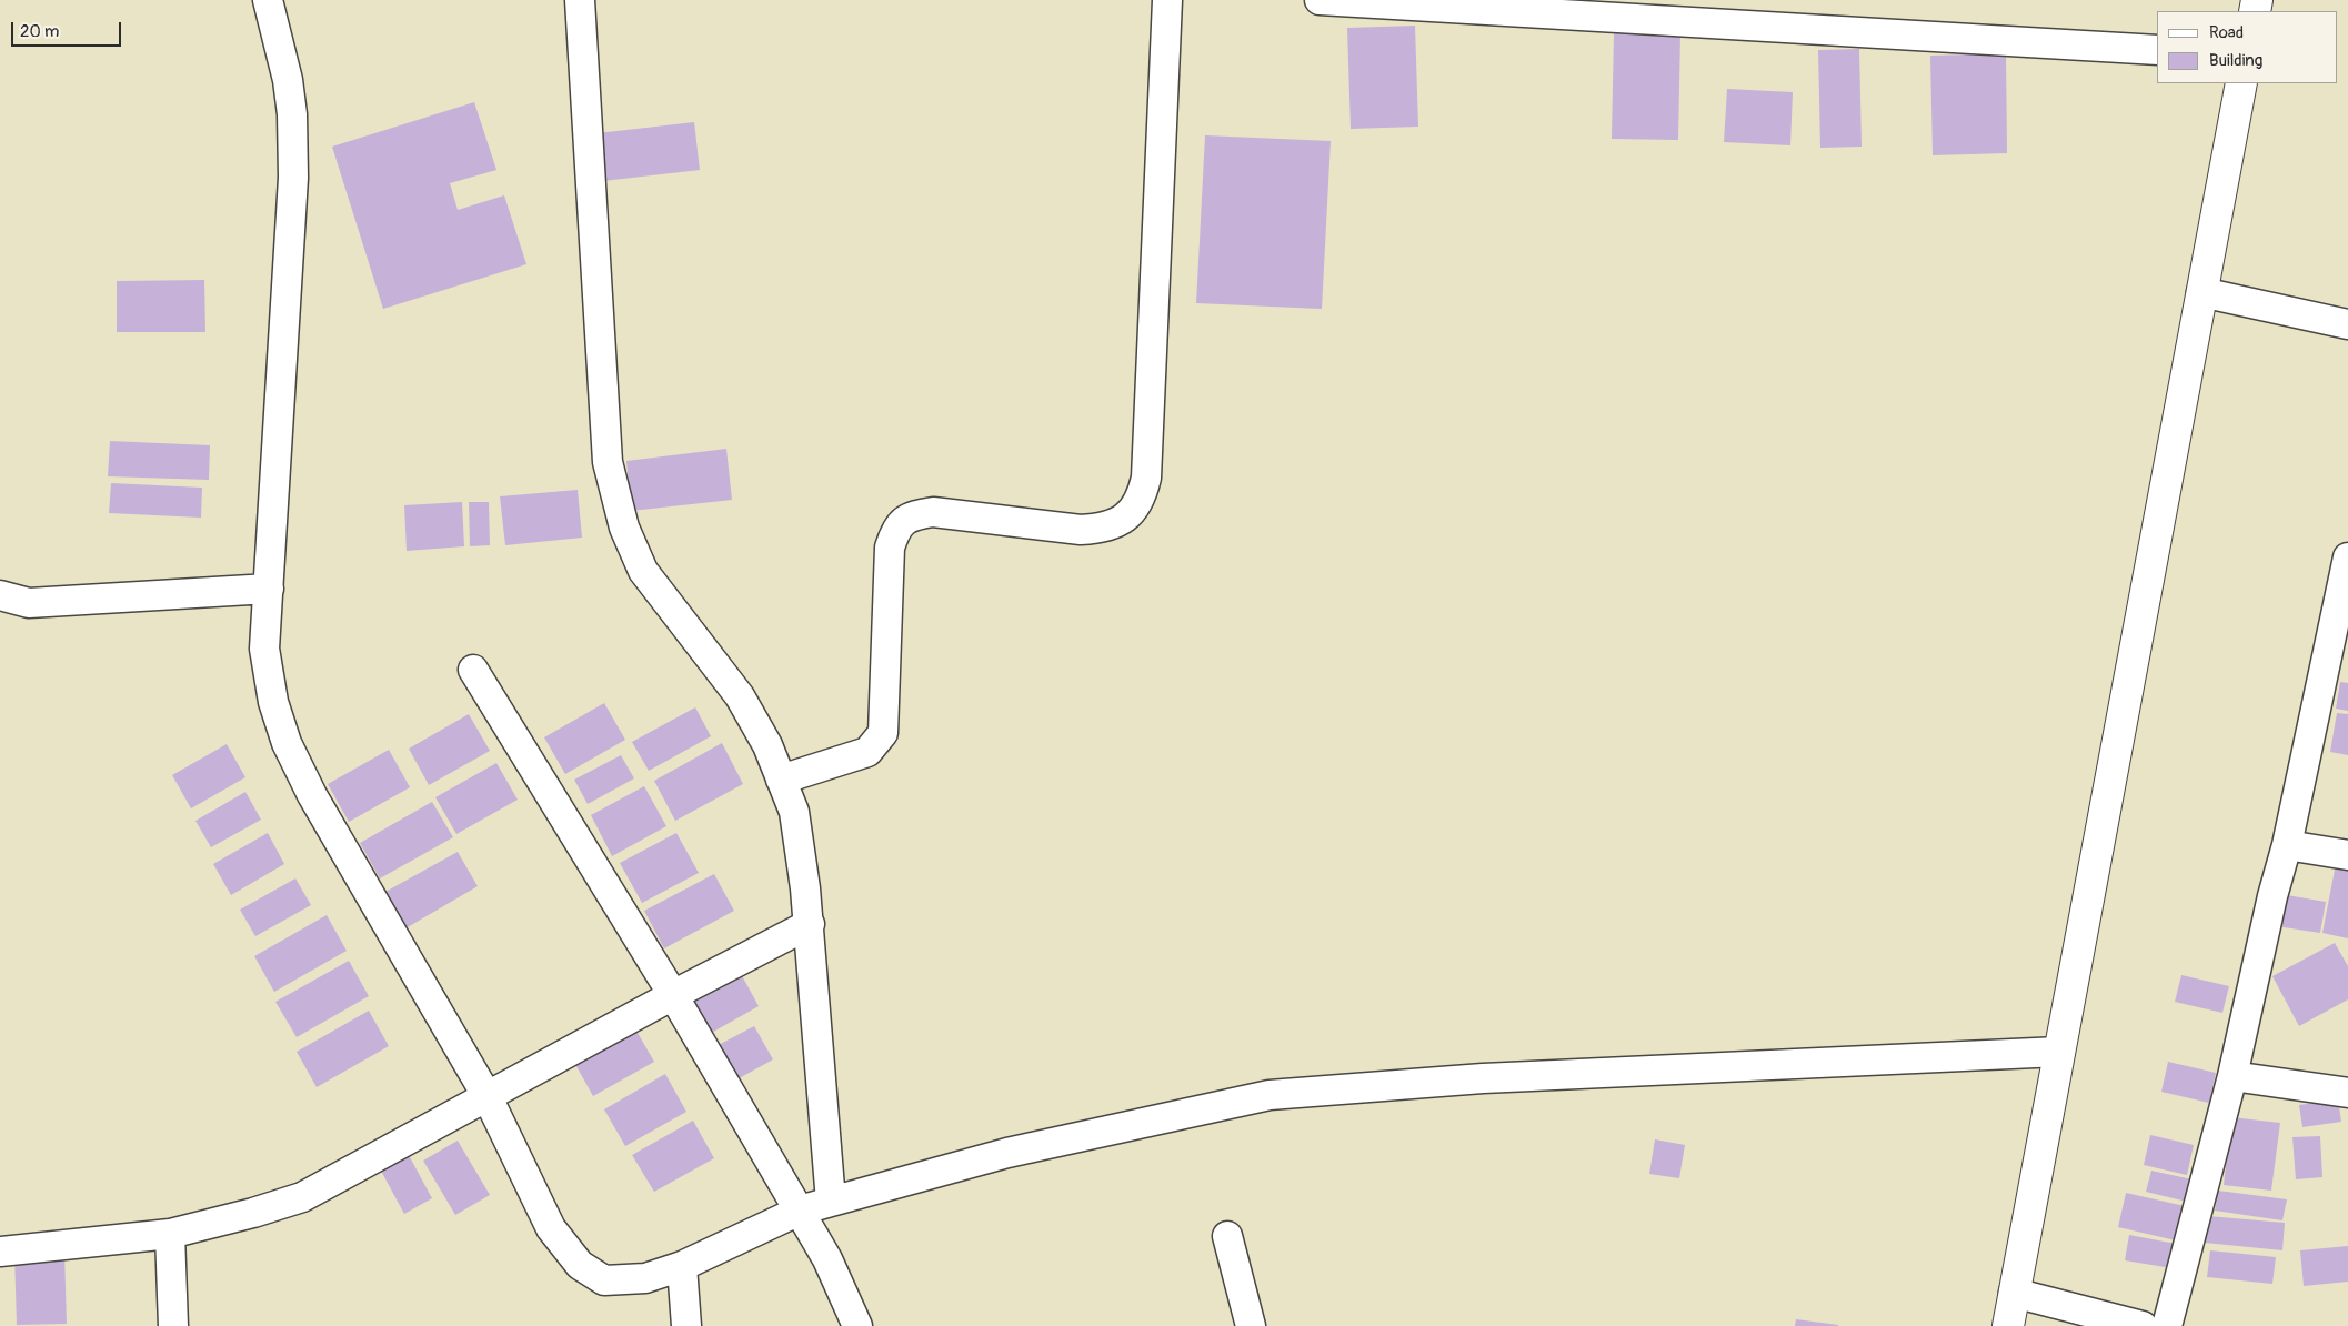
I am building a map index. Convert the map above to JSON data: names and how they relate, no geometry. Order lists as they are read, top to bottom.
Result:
{
  "legend": ["Road", "Building"],
  "scale_bar": "20 m"
}
